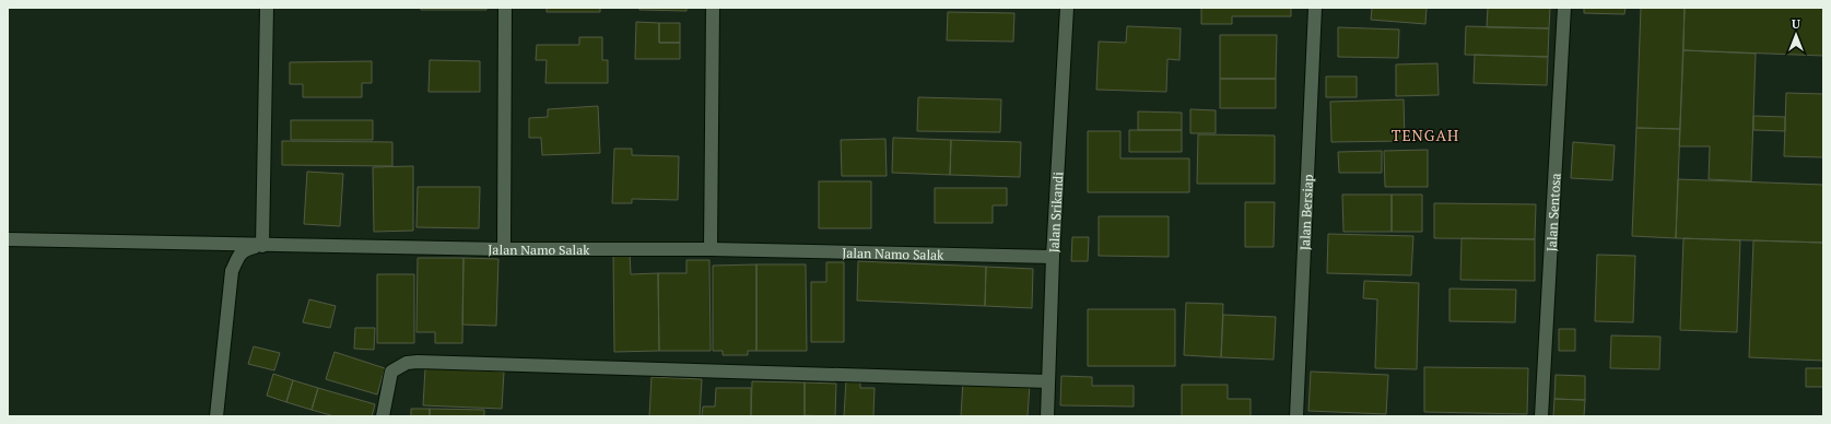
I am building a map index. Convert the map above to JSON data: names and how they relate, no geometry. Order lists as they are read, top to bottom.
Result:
{
  "streets": {
    "street": [
      "Jalan Srikandi",
      "Jalan Bersiap",
      "Jalan Sentosa",
      "Jalan Namo Salak"
    ]
  },
  "crossings": [
    ["Jalan Srikandi", "Jalan Namo Salak"]
  ],
  "districts": ["TENGAH"],
  "north": "top"
}
